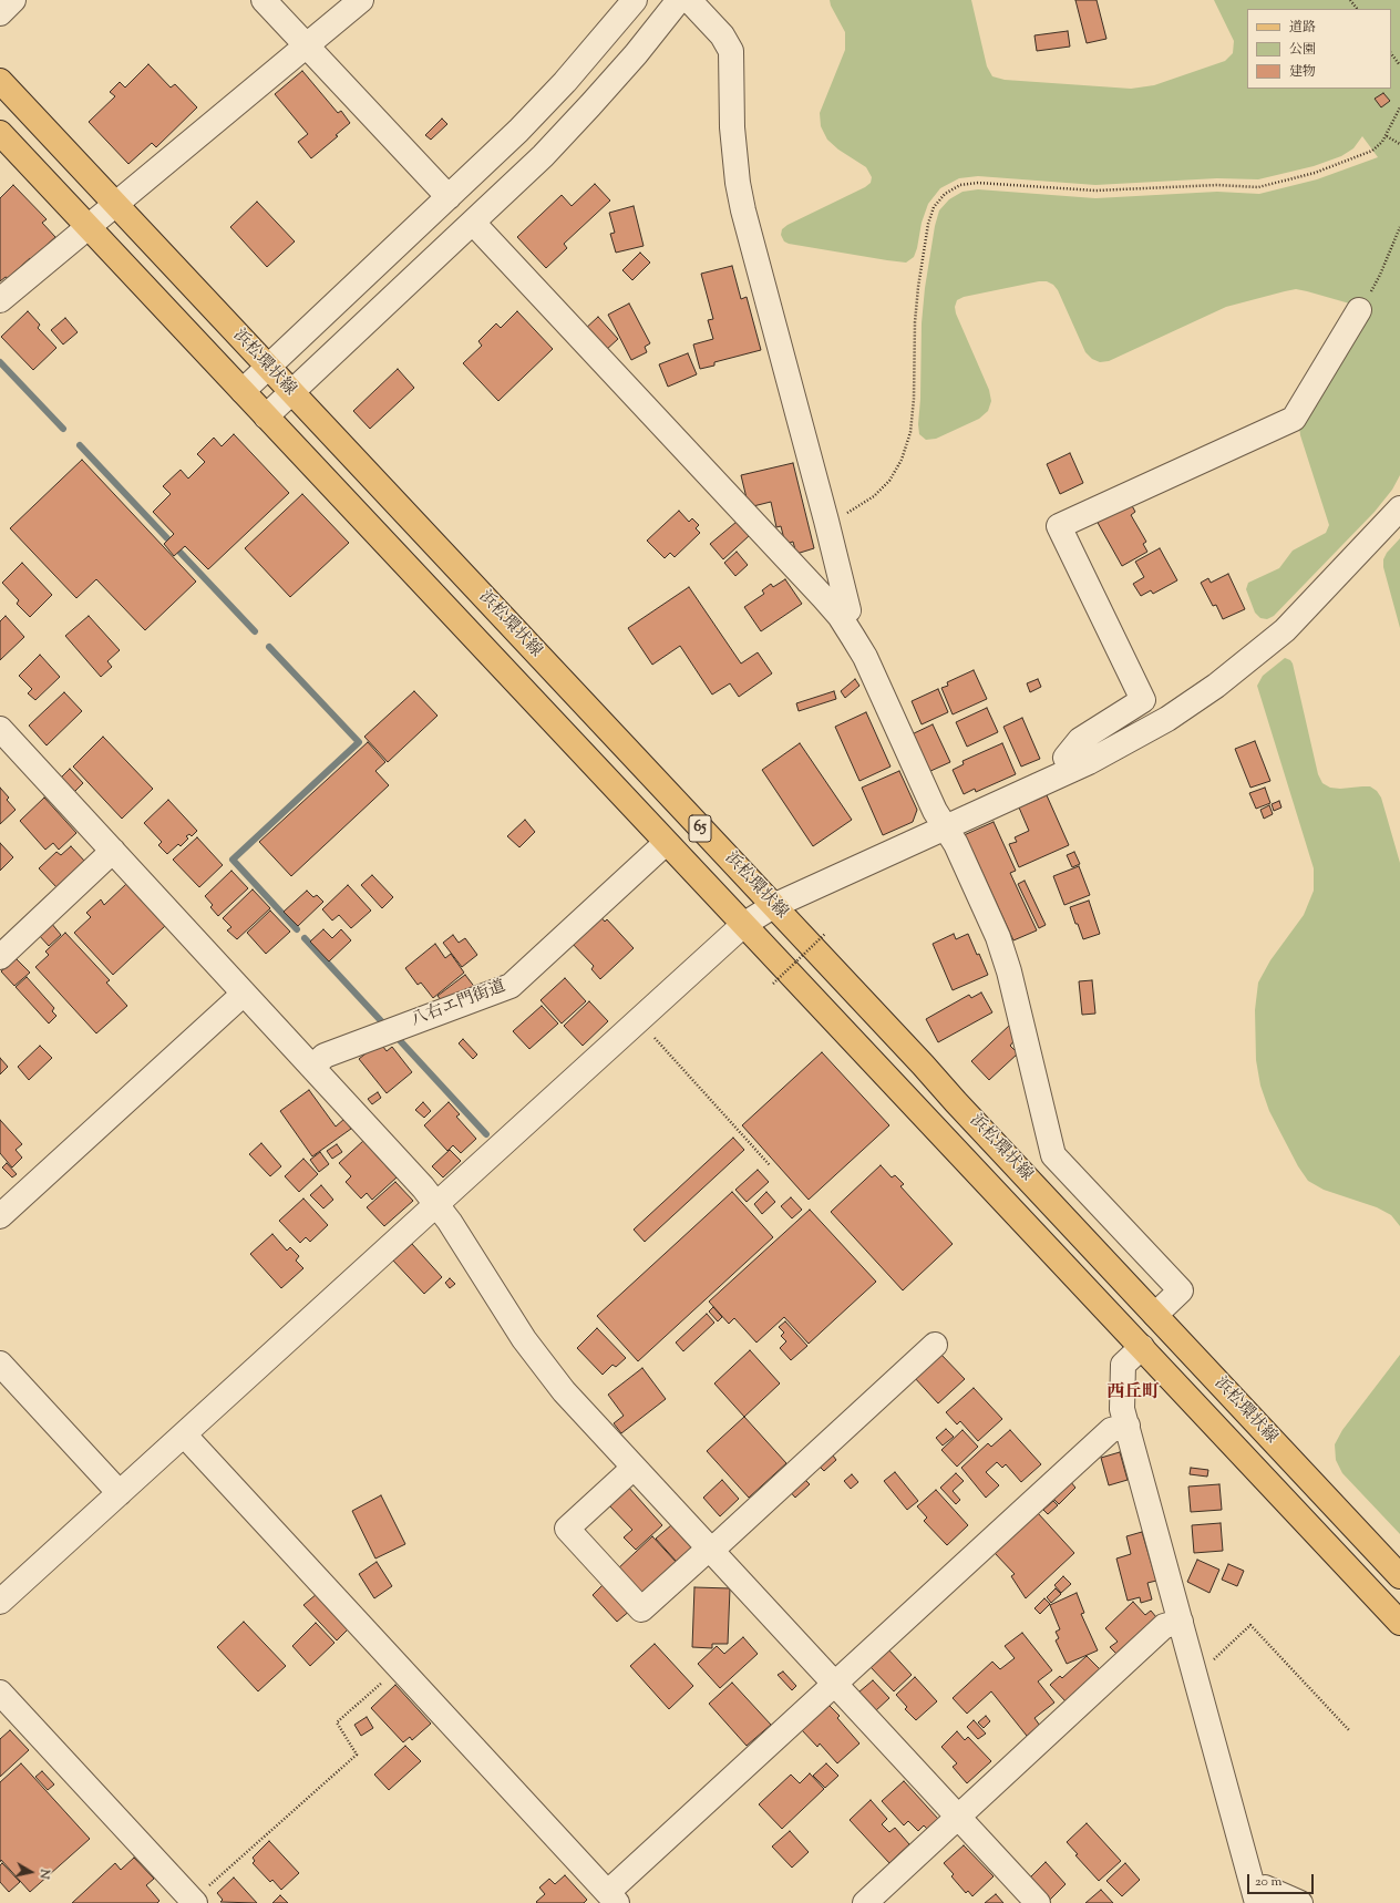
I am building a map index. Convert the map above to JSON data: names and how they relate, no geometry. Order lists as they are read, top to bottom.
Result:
{
  "streets": {
    "main road": ["浜松環状線", "65"],
    "street": ["八右エ門街道"]
  },
  "crossings": [
    ["浜松環状線", "八右エ門街道"]
  ],
  "districts": ["西丘町"],
  "legend": ["道路", "公園", "建物"],
  "scale_bar": "20 m",
  "north": "right"
}
